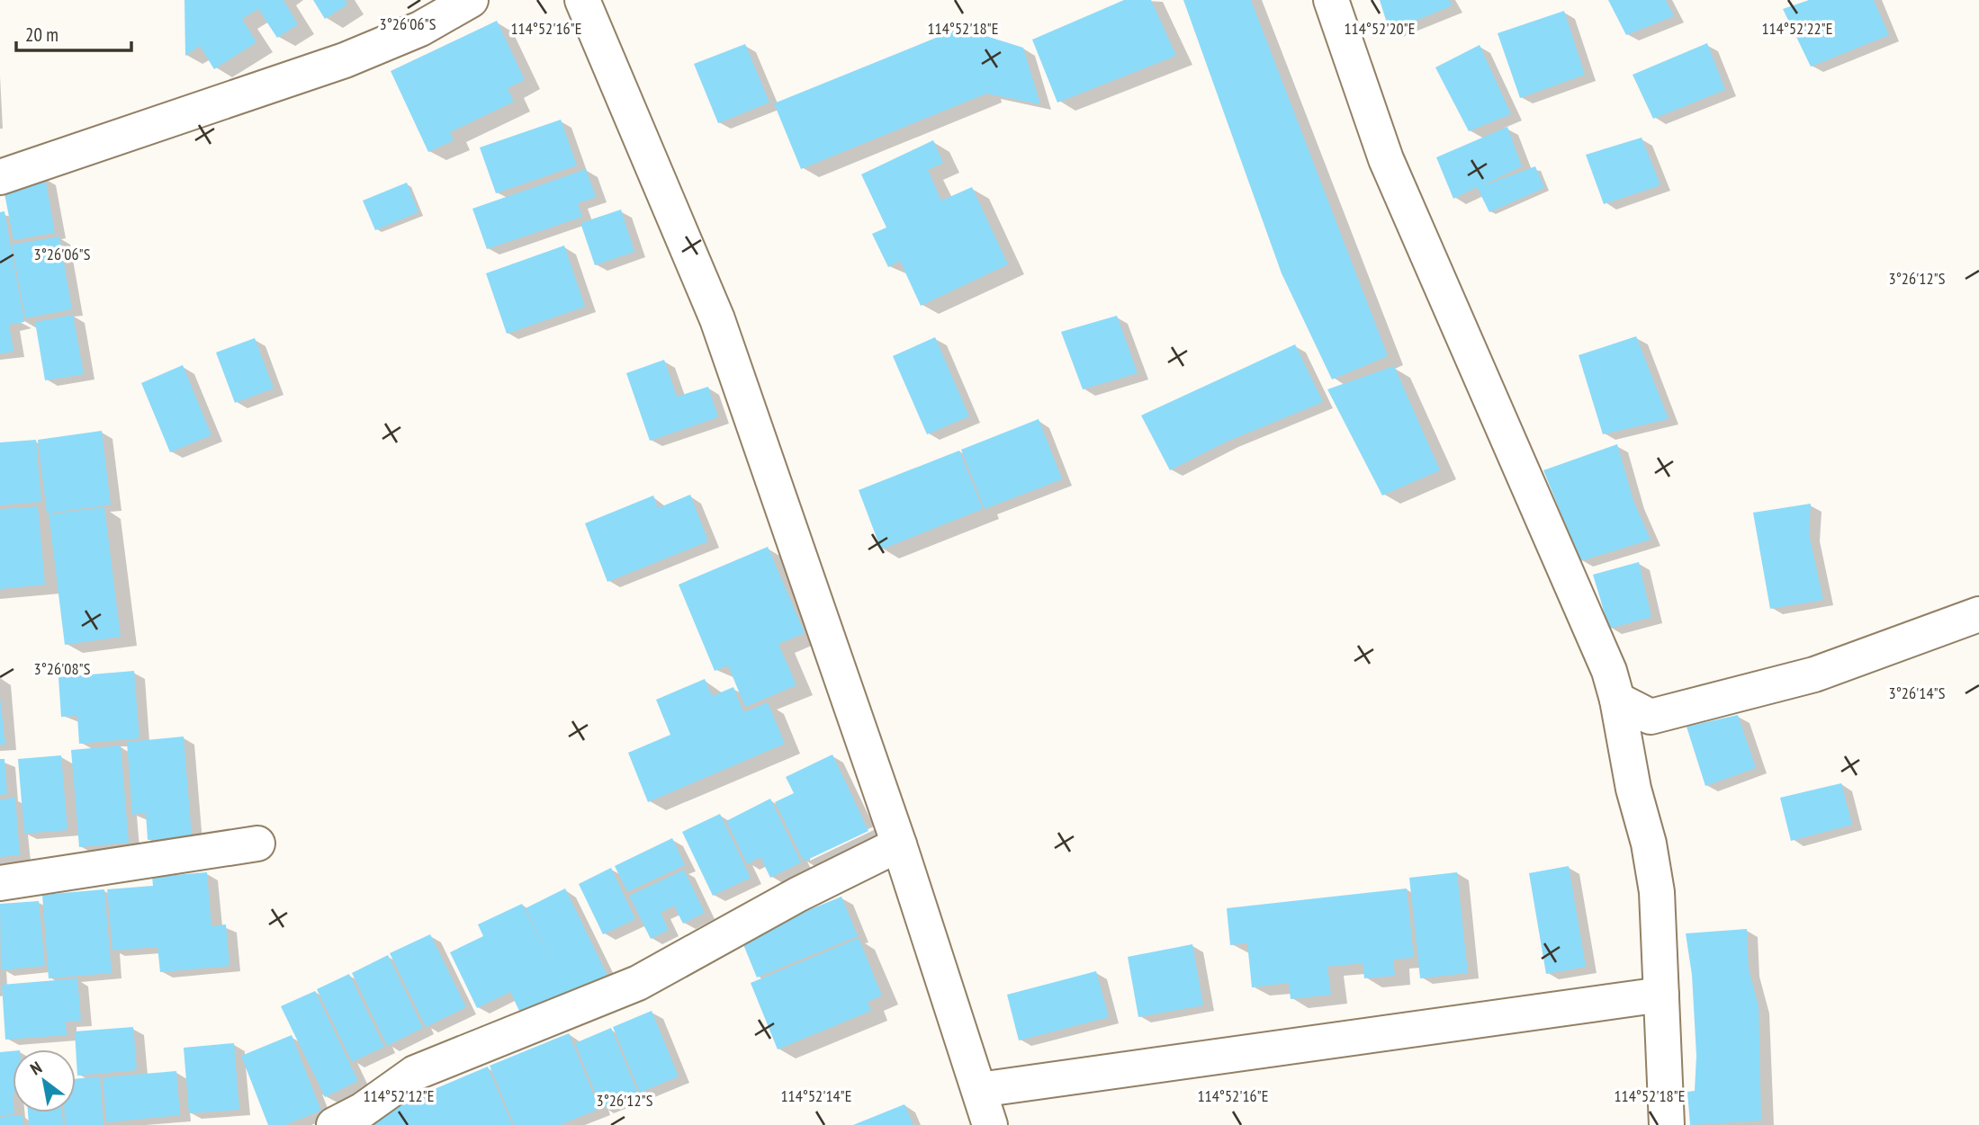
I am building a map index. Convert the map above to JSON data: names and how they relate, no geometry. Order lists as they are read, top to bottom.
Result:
{
  "scale_bar": "20 m",
  "north": "top left",
  "coordinates": [
    "3°26'06\"S",
    "114°52'22\"E",
    "114°52'16\"E",
    "114°52'18\"E",
    "114°52'20\"E",
    "3°26'12\"S",
    "3°26'08\"S",
    "3°26'14\"S",
    "114°52'12\"E",
    "114°52'14\"E"
  ]
}
